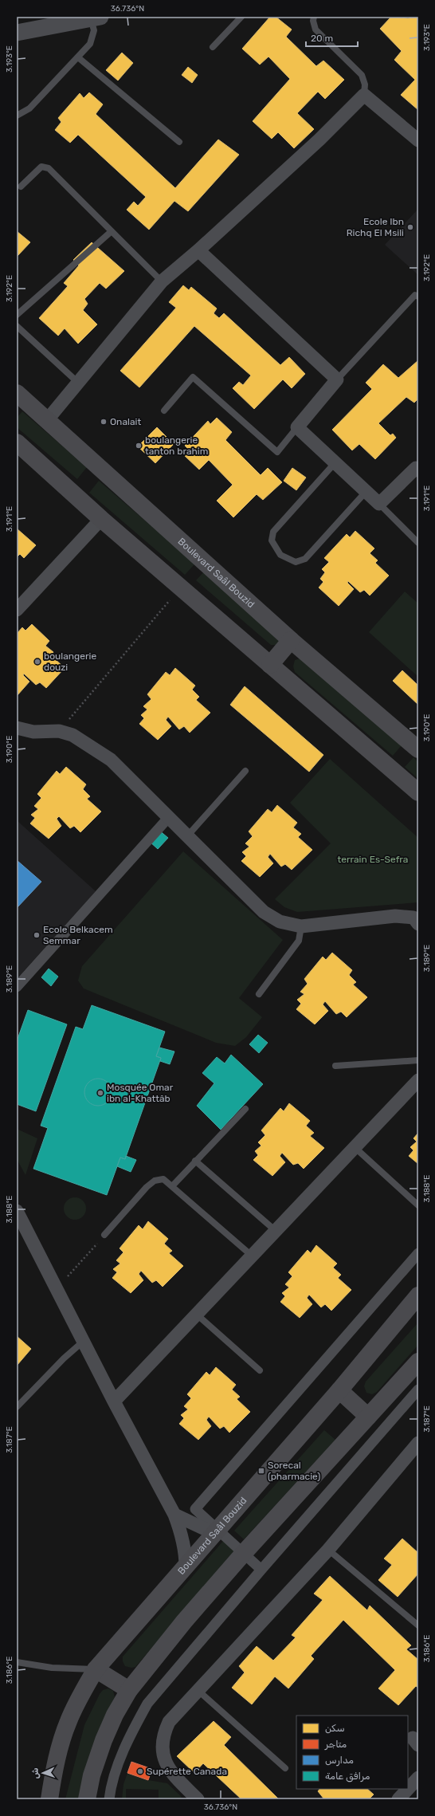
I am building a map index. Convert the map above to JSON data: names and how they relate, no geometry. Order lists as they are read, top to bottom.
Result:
{
  "streets": {
    "main road": ["Boulevard Saâl Bouzid"]
  },
  "parks": ["terrain Es-Sefra"],
  "places": {
    "other": [
      "Ecole Ibn Richq El Msili",
      "Onalait",
      "boulangerie tanton brahim",
      "boulangerie douzi",
      "Ecole Belkacem Semmar",
      "Mosquée Omar ibn al-Khattâb",
      "Supérette Canada"
    ],
    "transit": ["Sorecal (pharmacie)"]
  },
  "legend": [
    "سكن",
    "متاجر",
    "مدارس",
    "مرافق عامة"
  ],
  "scale_bar": "20 m",
  "north": "left",
  "coordinates": [
    "36.736°N",
    "3.193°E",
    "3.192°E",
    "3.191°E",
    "3.190°E",
    "3.189°E",
    "3.188°E",
    "3.187°E",
    "3.186°E"
  ]
}
